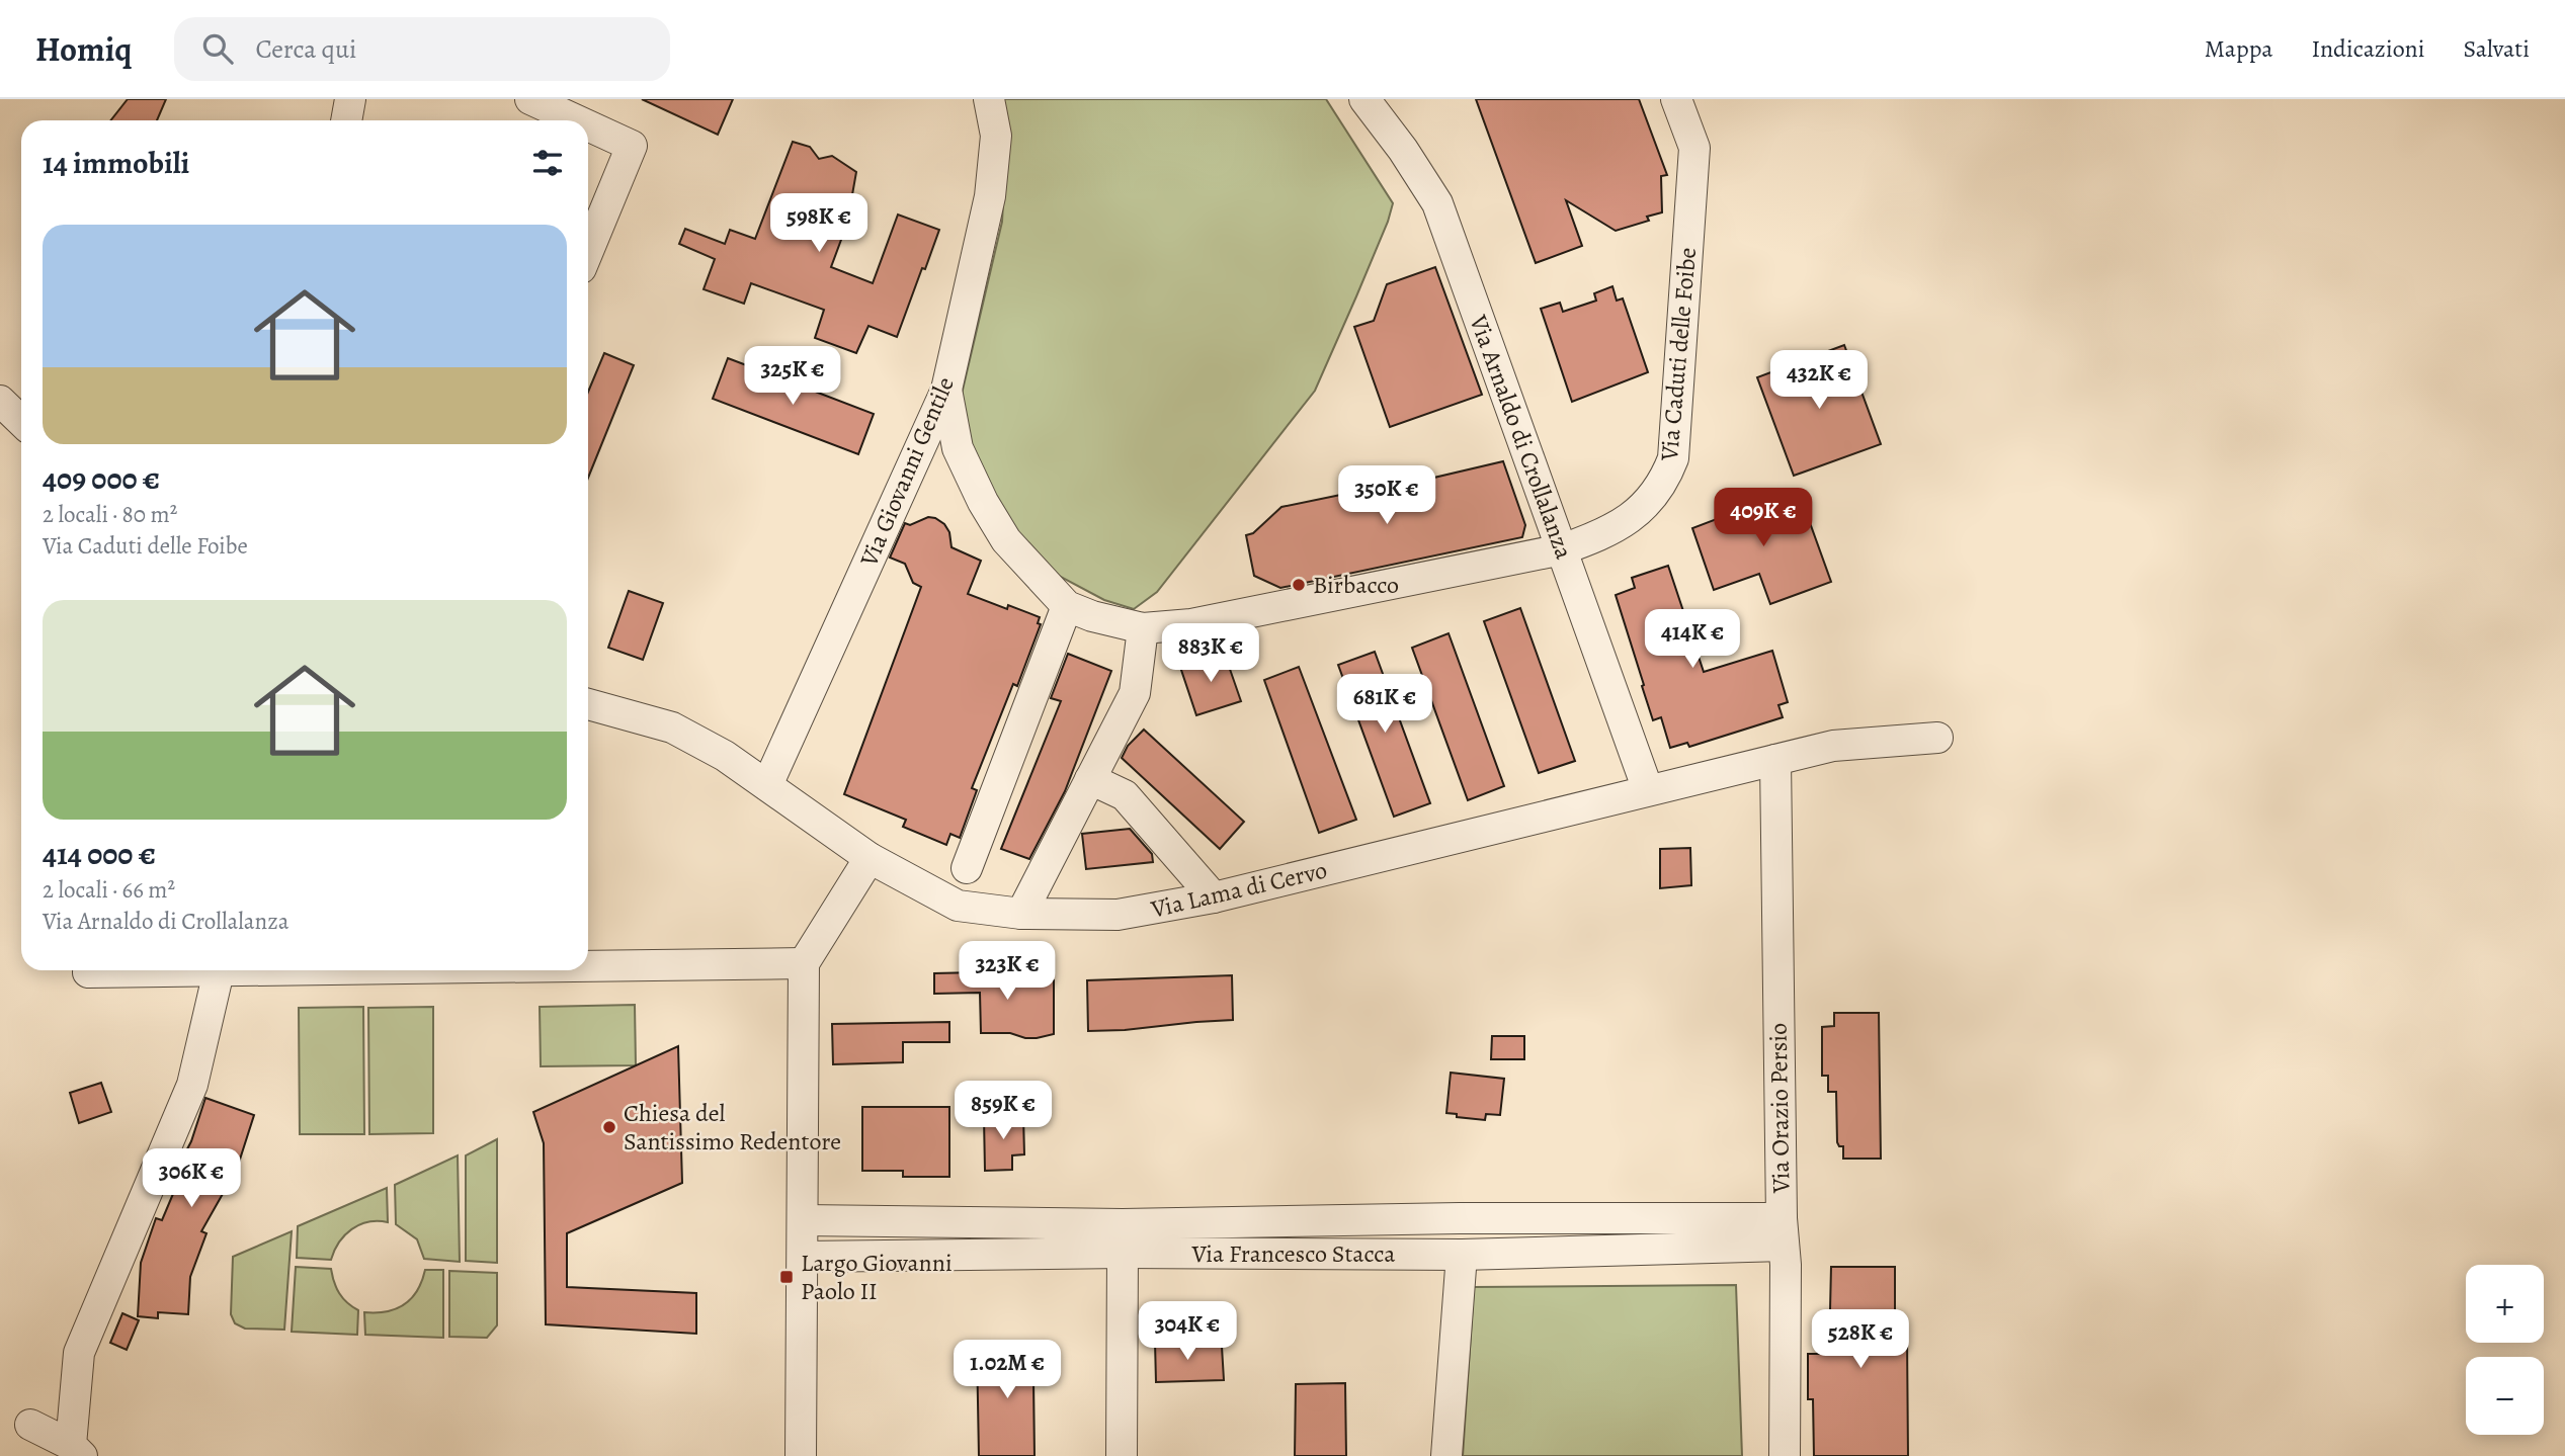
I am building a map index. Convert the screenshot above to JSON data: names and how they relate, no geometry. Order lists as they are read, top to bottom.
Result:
{
  "streets": {
    "street": [
      "Via Caduti delle Foibe",
      "Via Arnaldo di Crollalanza",
      "Via Giovanni Gentile",
      "Via Lama di Cervo",
      "Via Orazio Persio",
      "Via Francesco Stacca"
    ]
  },
  "crossings": [
    ["Via Caduti delle Foibe", "Via Arnaldo di Crollalanza"],
    ["Via Caduti delle Foibe", "Via Giovanni Gentile"],
    ["Via Arnaldo di Crollalanza", "Via Lama di Cervo"],
    ["Via Giovanni Gentile", "Via Lama di Cervo"],
    ["Via Lama di Cervo", "Via Orazio Persio"],
    ["Via Orazio Persio", "Via Francesco Stacca"]
  ],
  "places": {
    "other": ["Birbacco", "Chiesa del Santissimo Redentore"],
    "transit": ["Largo Giovanni Paolo II"]
  },
  "page": {
    "header": "Homiq",
    "search": "Cerca qui",
    "nav": ["Mappa", "Indicazioni", "Salvati"],
    "heading": "14 immobili",
    "price": [
      "598K €",
      "325K €",
      "432K €",
      "350K €",
      "409K €",
      "414K €",
      "883K €",
      "681K €",
      "323K €",
      "859K €",
      "306K €",
      "304K €",
      "528K €",
      "1.02M €"
    ],
    "list": [
      {
        "name": "409 000 €",
        "note": "2 locali · 80 m² · Via Caduti delle Foibe"
      },
      {
        "name": "414 000 €",
        "note": "2 locali · 66 m² · Via Arnaldo di Crollalanza"
      }
    ],
    "map_buttons": ["+", "−"]
  }
}
